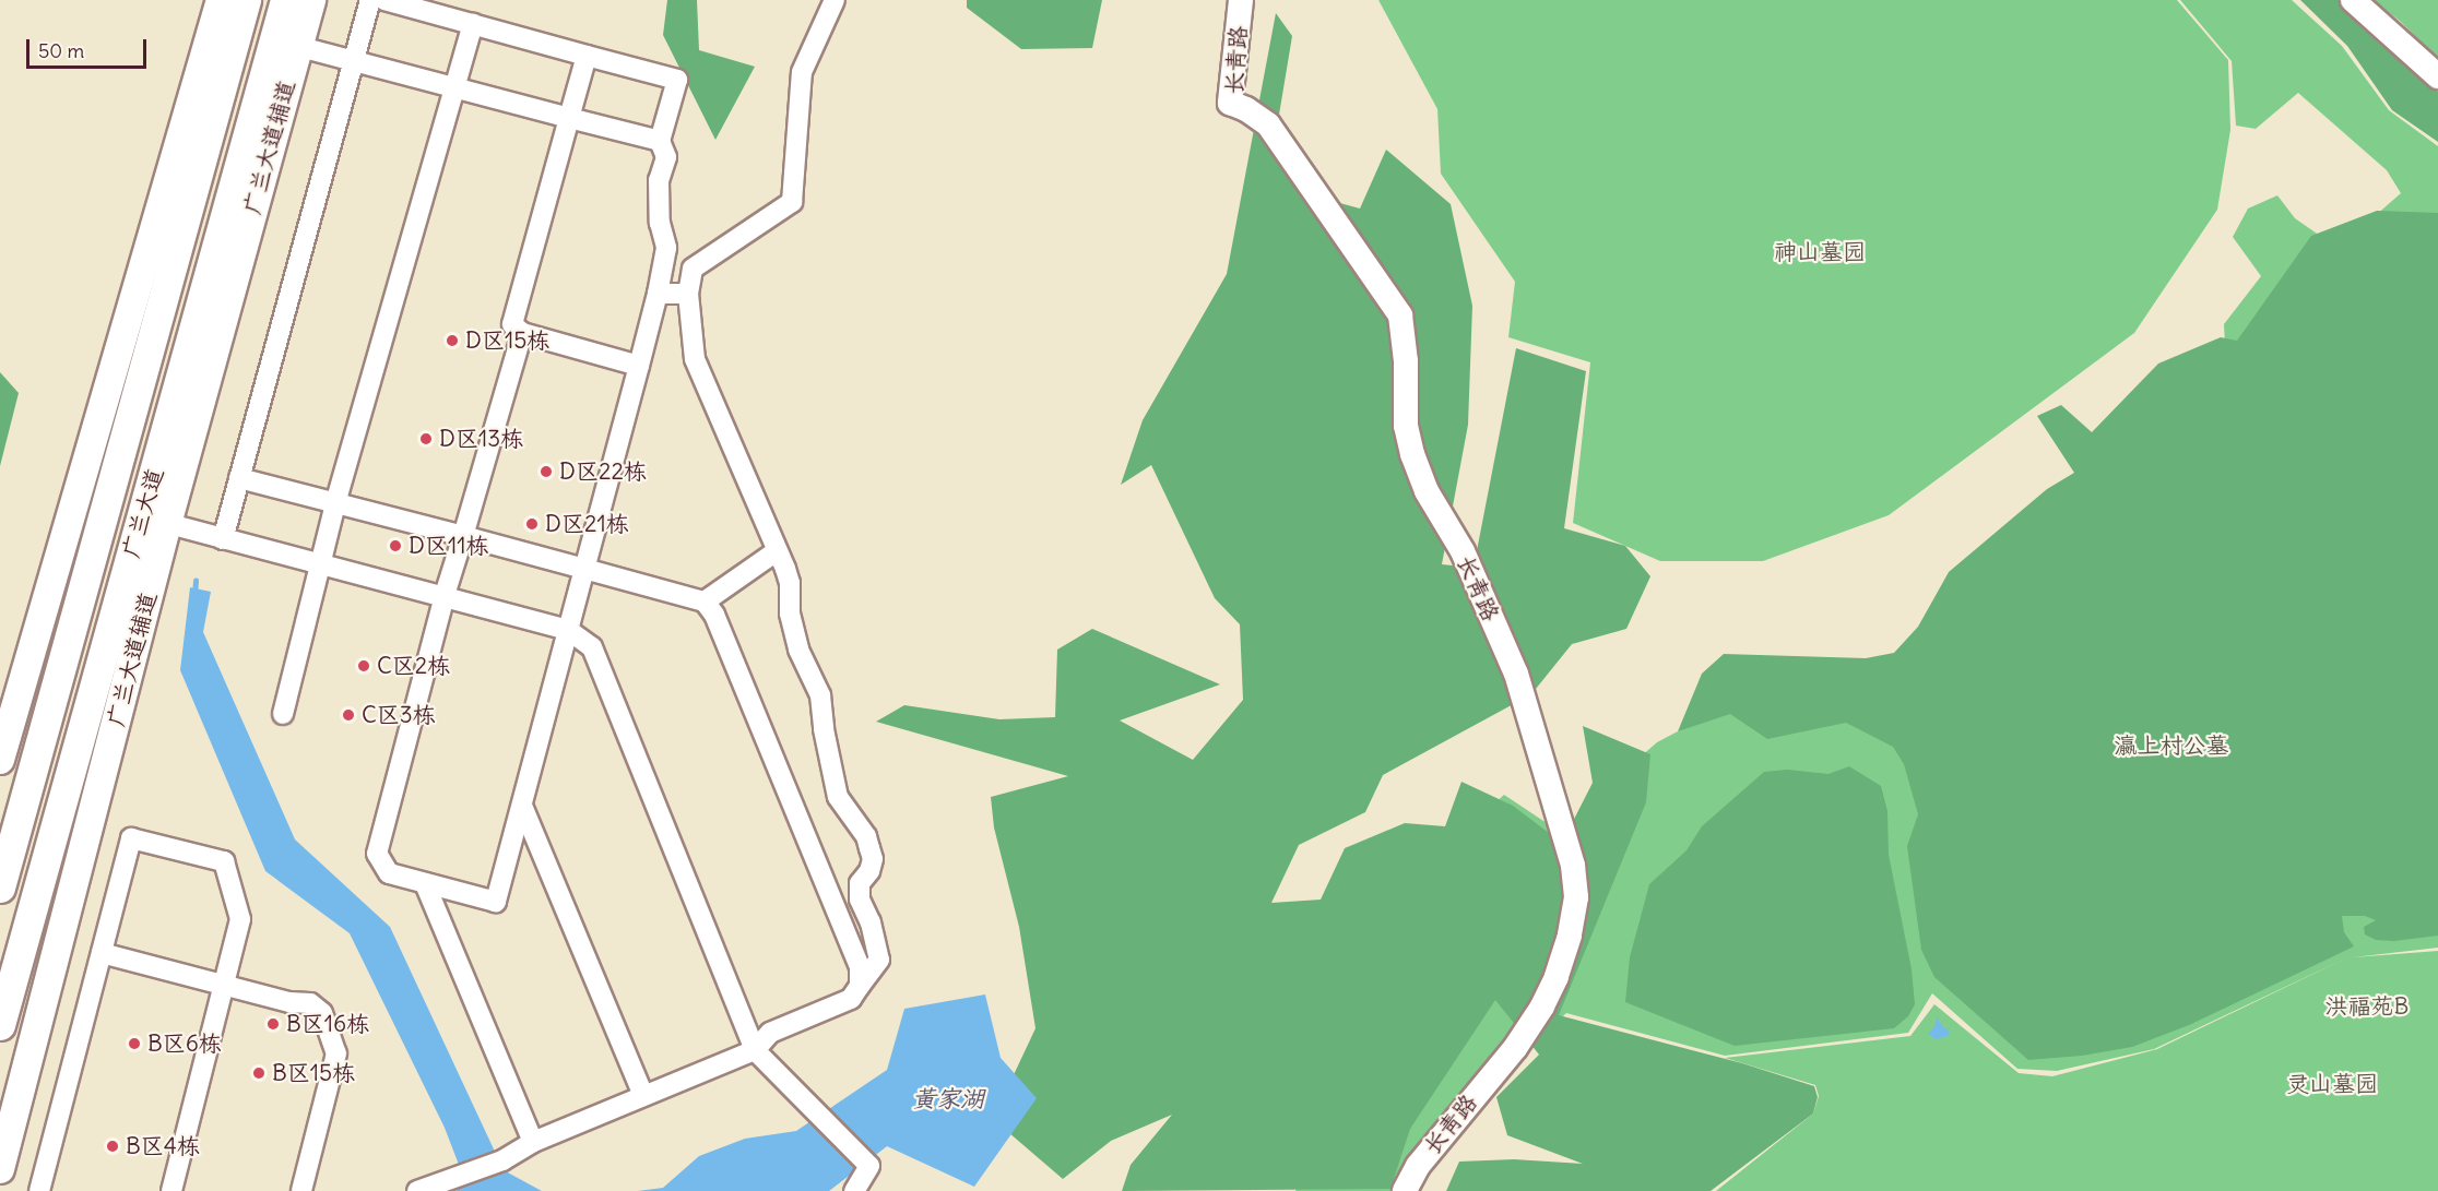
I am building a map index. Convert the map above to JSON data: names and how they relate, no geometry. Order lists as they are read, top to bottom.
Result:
{
  "streets": {
    "main road": ["广兰大道辅道", "广兰大道"],
    "street": ["长青路"]
  },
  "crossings": [
    ["广兰大道辅道", "广兰大道"]
  ],
  "water": ["黄家湖"],
  "parks": [
    "神山墓园",
    "瀛上村公墓",
    "洪福苑B",
    "灵山墓园"
  ],
  "places": [
    "D区15栋",
    "D区13栋",
    "D区22栋",
    "D区21栋",
    "D区11栋",
    "C区2栋",
    "C区3栋",
    "B区16栋",
    "B区6栋",
    "B区15栋",
    "B区4栋"
  ],
  "scale_bar": "50 m"
}
